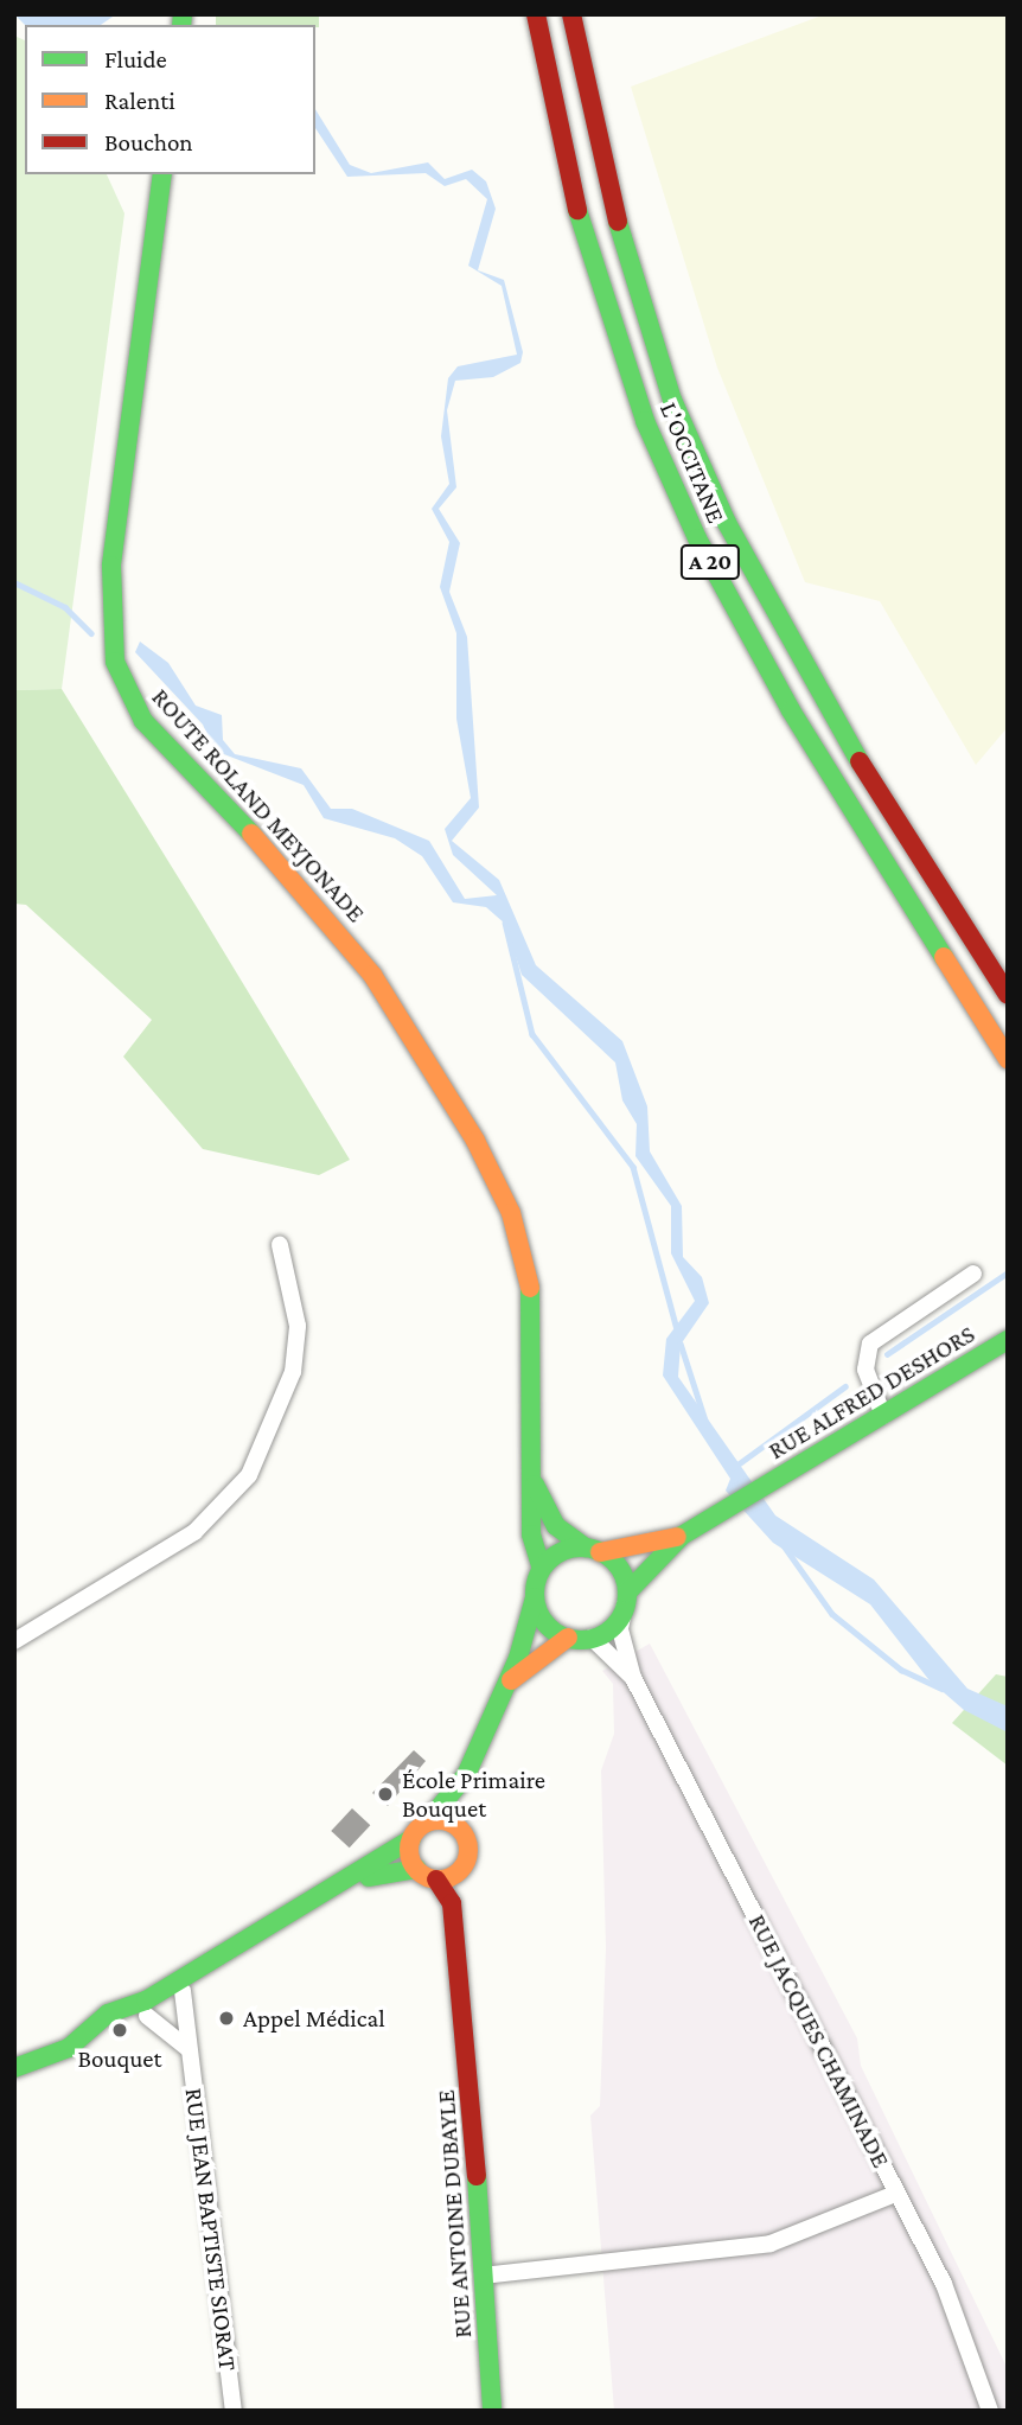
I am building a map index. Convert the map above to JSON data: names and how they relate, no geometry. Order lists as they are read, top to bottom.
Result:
{
  "streets": {
    "main road": [
      "L'OCCITANE",
      "A 20",
      "ROUTE ROLAND MEYJONADE",
      "RUE ALFRED DESHORS",
      "RUE ANTOINE DUBAYLE"
    ],
    "street": ["RUE JACQUES CHAMINADE", "RUE JEAN BAPTISTE SIORAT"]
  },
  "crossings": [
    ["ROUTE ROLAND MEYJONADE", "RUE JACQUES CHAMINADE"]
  ],
  "places": ["École Primaire Bouquet", "Appel Médical", "Bouquet"],
  "legend": ["Fluide", "Ralenti", "Bouchon"]
}
